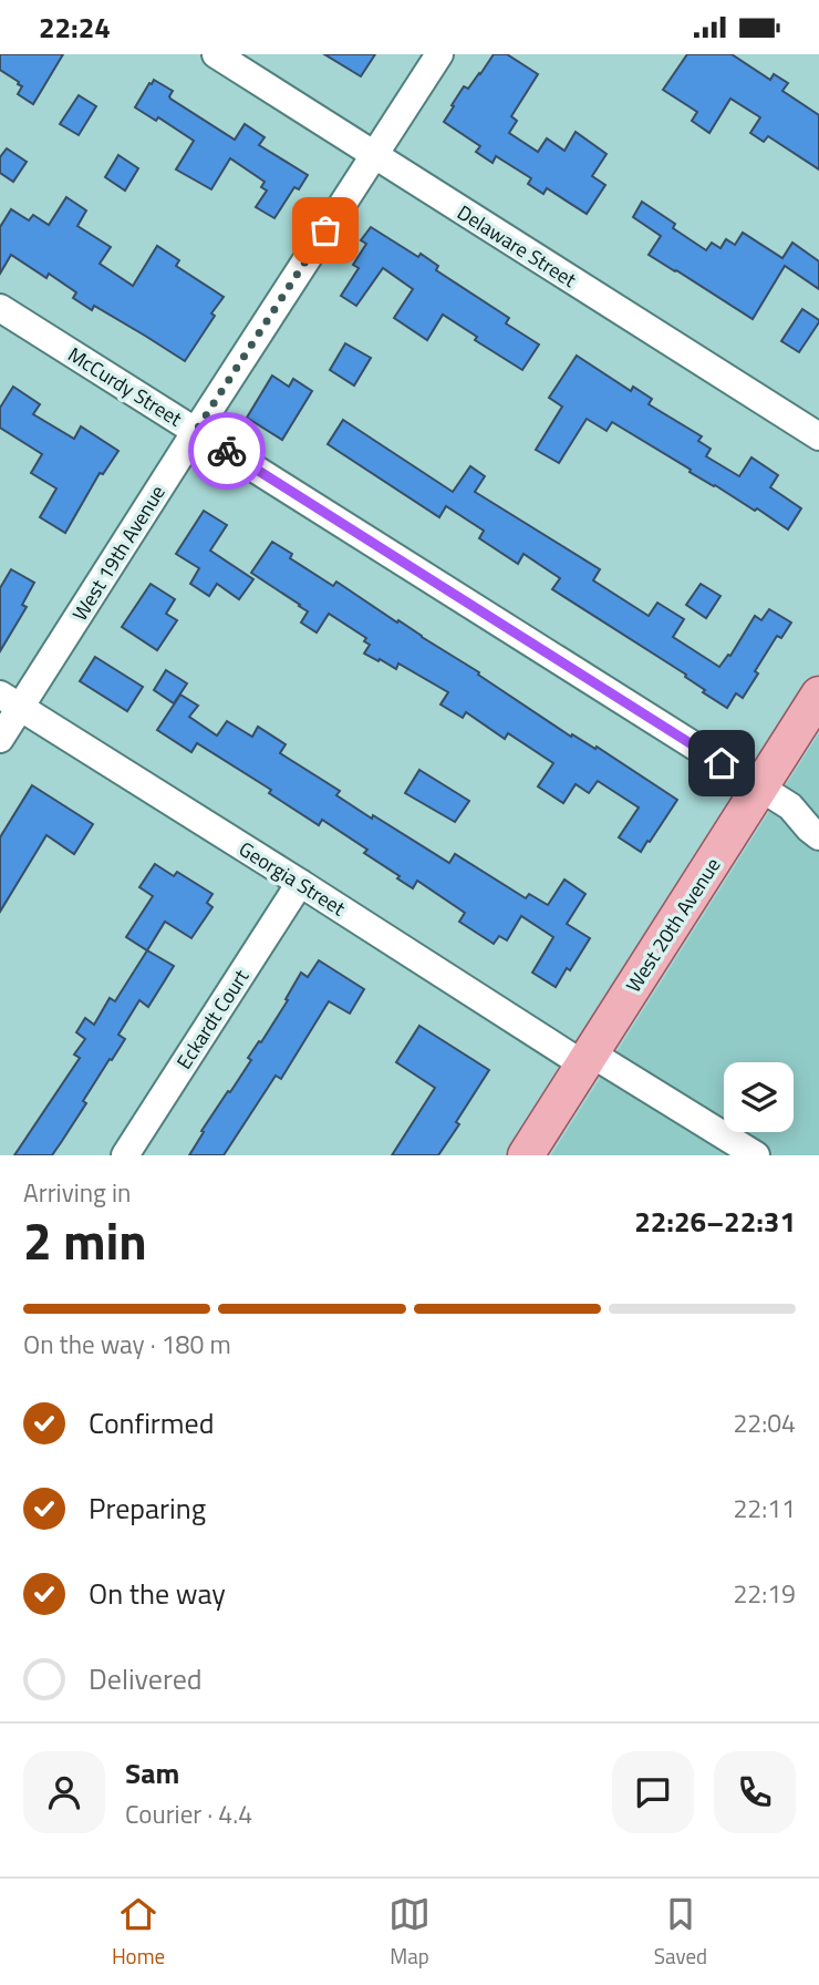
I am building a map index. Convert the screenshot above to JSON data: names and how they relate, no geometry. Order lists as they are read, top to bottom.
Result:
{
  "streets": {
    "main road": ["West 20th Avenue"],
    "street": [
      "Delaware Street",
      "McCurdy Street",
      "West 19th Avenue",
      "Georgia Street",
      "Eckardt Court"
    ]
  },
  "crossings": [
    ["Delaware Street", "West 19th Avenue"],
    ["McCurdy Street", "West 19th Avenue"],
    ["McCurdy Street", "West 20th Avenue"],
    ["West 19th Avenue", "Georgia Street"],
    ["Georgia Street", "West 20th Avenue"],
    ["Georgia Street", "Eckardt Court"]
  ],
  "page": {
    "status": "22:24",
    "heading": ["2 min", "Arriving in", "22:26–22:31"],
    "panel": ["Sam", "Courier · 4.4"],
    "bar": "On the way · 180 m",
    "list": [
      ["Confirmed", "22:04"],
      ["Preparing", "22:11"],
      ["On the way", "22:19"],
      "Delivered"
    ],
    "tabs": ["Home", "Map", "Saved"]
  }
}
